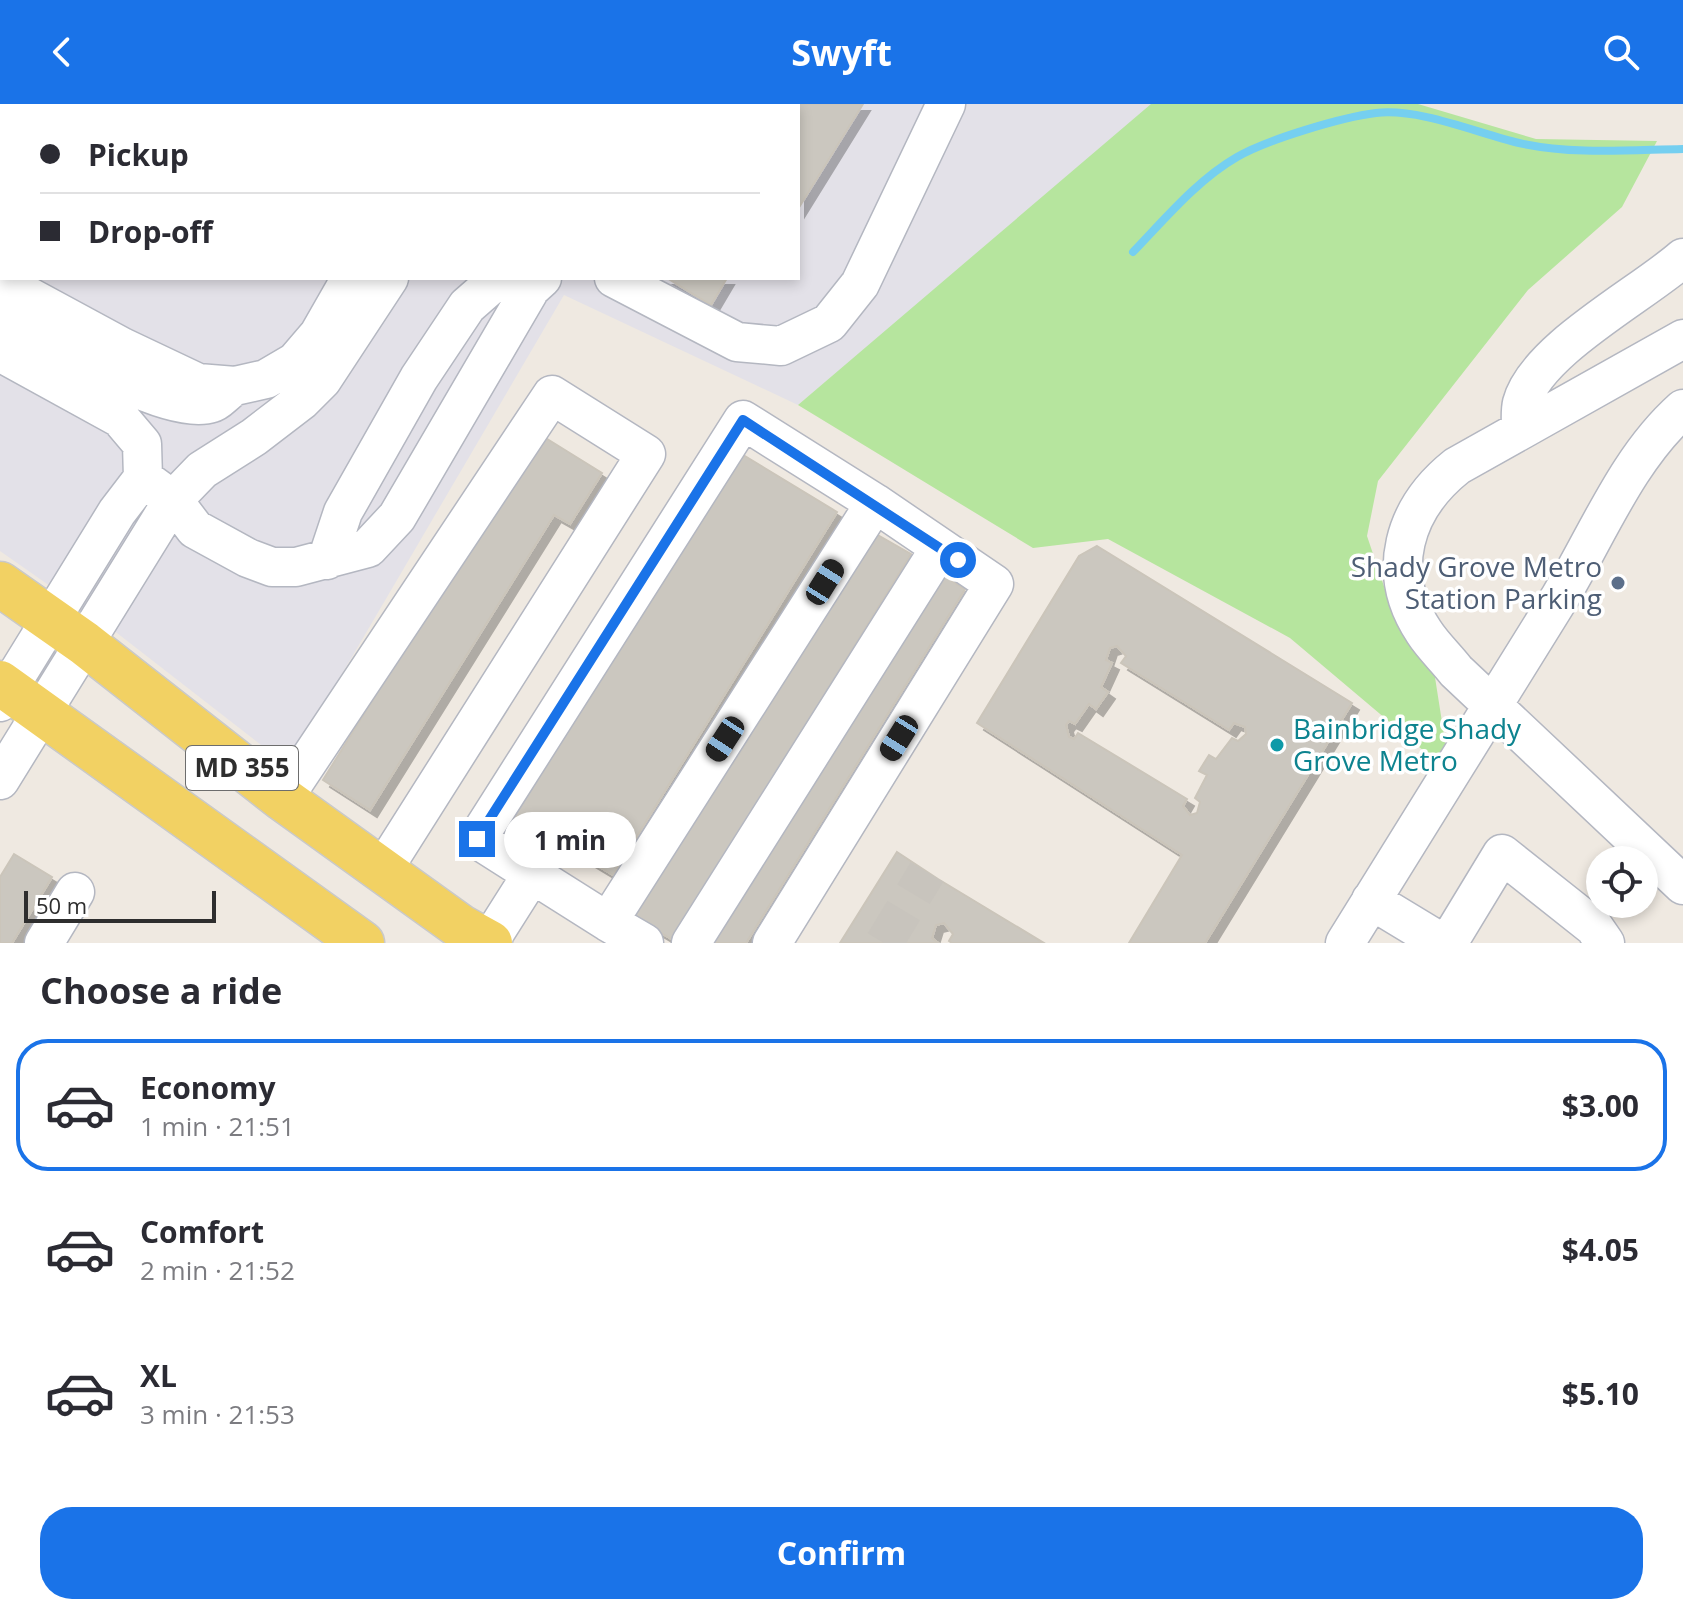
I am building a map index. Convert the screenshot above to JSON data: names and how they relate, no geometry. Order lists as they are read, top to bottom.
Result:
{
  "streets": {
    "main road": ["MD 355"]
  },
  "places": ["Shady Grove Metro Station Parking", "Bainbridge Shady Grove Metro"],
  "scale_bar": "50 m",
  "page": {
    "header": "Swyft",
    "banner": ["Pickup", "Drop-off"],
    "bubble": "1 min",
    "scale": "50 m",
    "heading": "Choose a ride",
    "list": [
      {
        "name": "Economy",
        "note": "1 min · 21:51",
        "value": "$3.00"
      },
      {
        "name": "Comfort",
        "note": "2 min · 21:52",
        "value": "$4.05"
      },
      {
        "name": "XL",
        "note": "3 min · 21:53",
        "value": "$5.10"
      }
    ],
    "buttons": "Confirm"
  }
}
